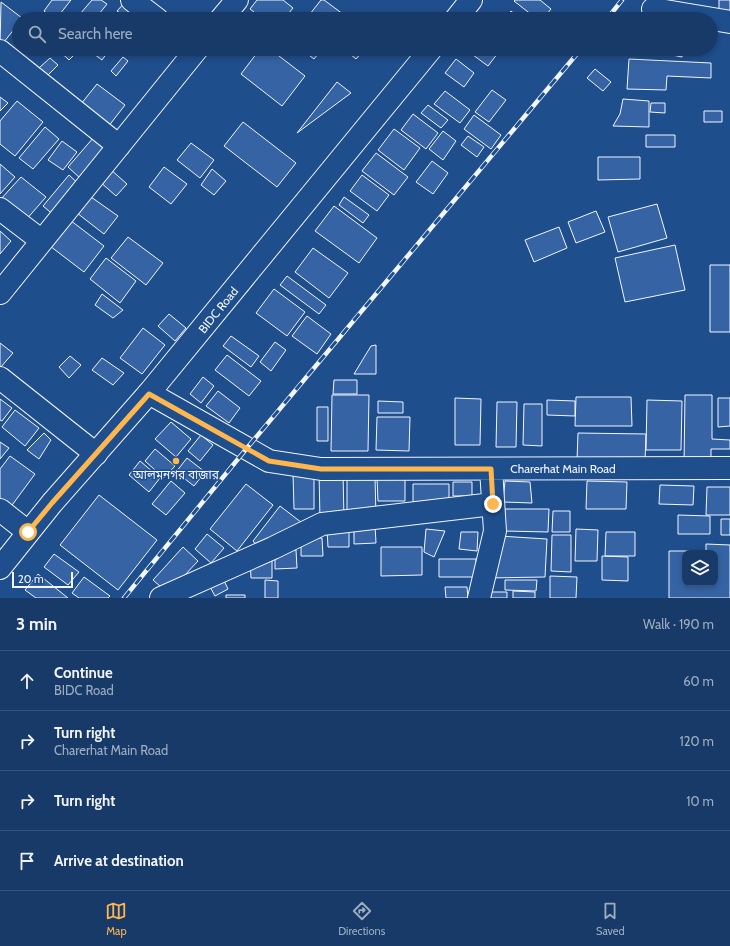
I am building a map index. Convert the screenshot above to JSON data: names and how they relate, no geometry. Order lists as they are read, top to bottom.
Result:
{
  "streets": {
    "street": ["BIDC Road", "Charerhat Main Road"]
  },
  "crossings": [
    ["BIDC Road", "Charerhat Main Road"]
  ],
  "places": ["আলমনগর বাজার"],
  "scale_bar": "20 m",
  "page": {
    "search": "Search here",
    "scale": "20 m",
    "heading": ["3 min", "Walk · 190 m"],
    "list": [
      ["Continue", "BIDC Road", "60 m"],
      ["Turn right", "Charerhat Main Road", "120 m"],
      ["Turn right", "10 m"],
      "Arrive at destination"
    ],
    "nav": ["Map", "Directions", "Saved"]
  }
}
